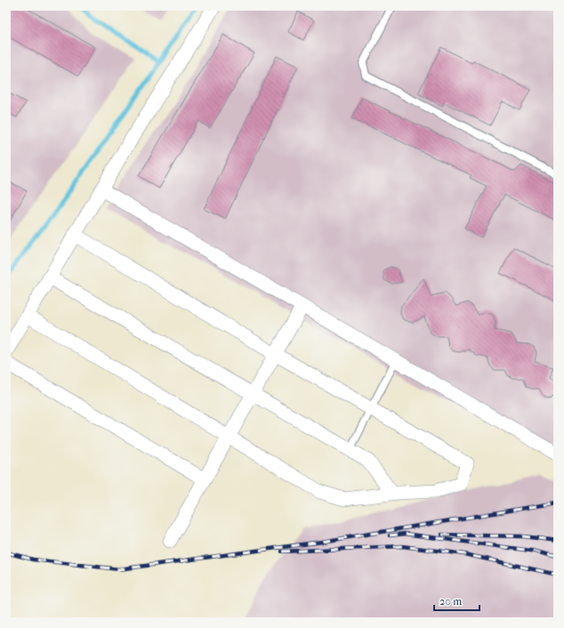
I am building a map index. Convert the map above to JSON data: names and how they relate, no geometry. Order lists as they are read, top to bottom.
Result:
{
  "scale_bar": "20 m"
}
